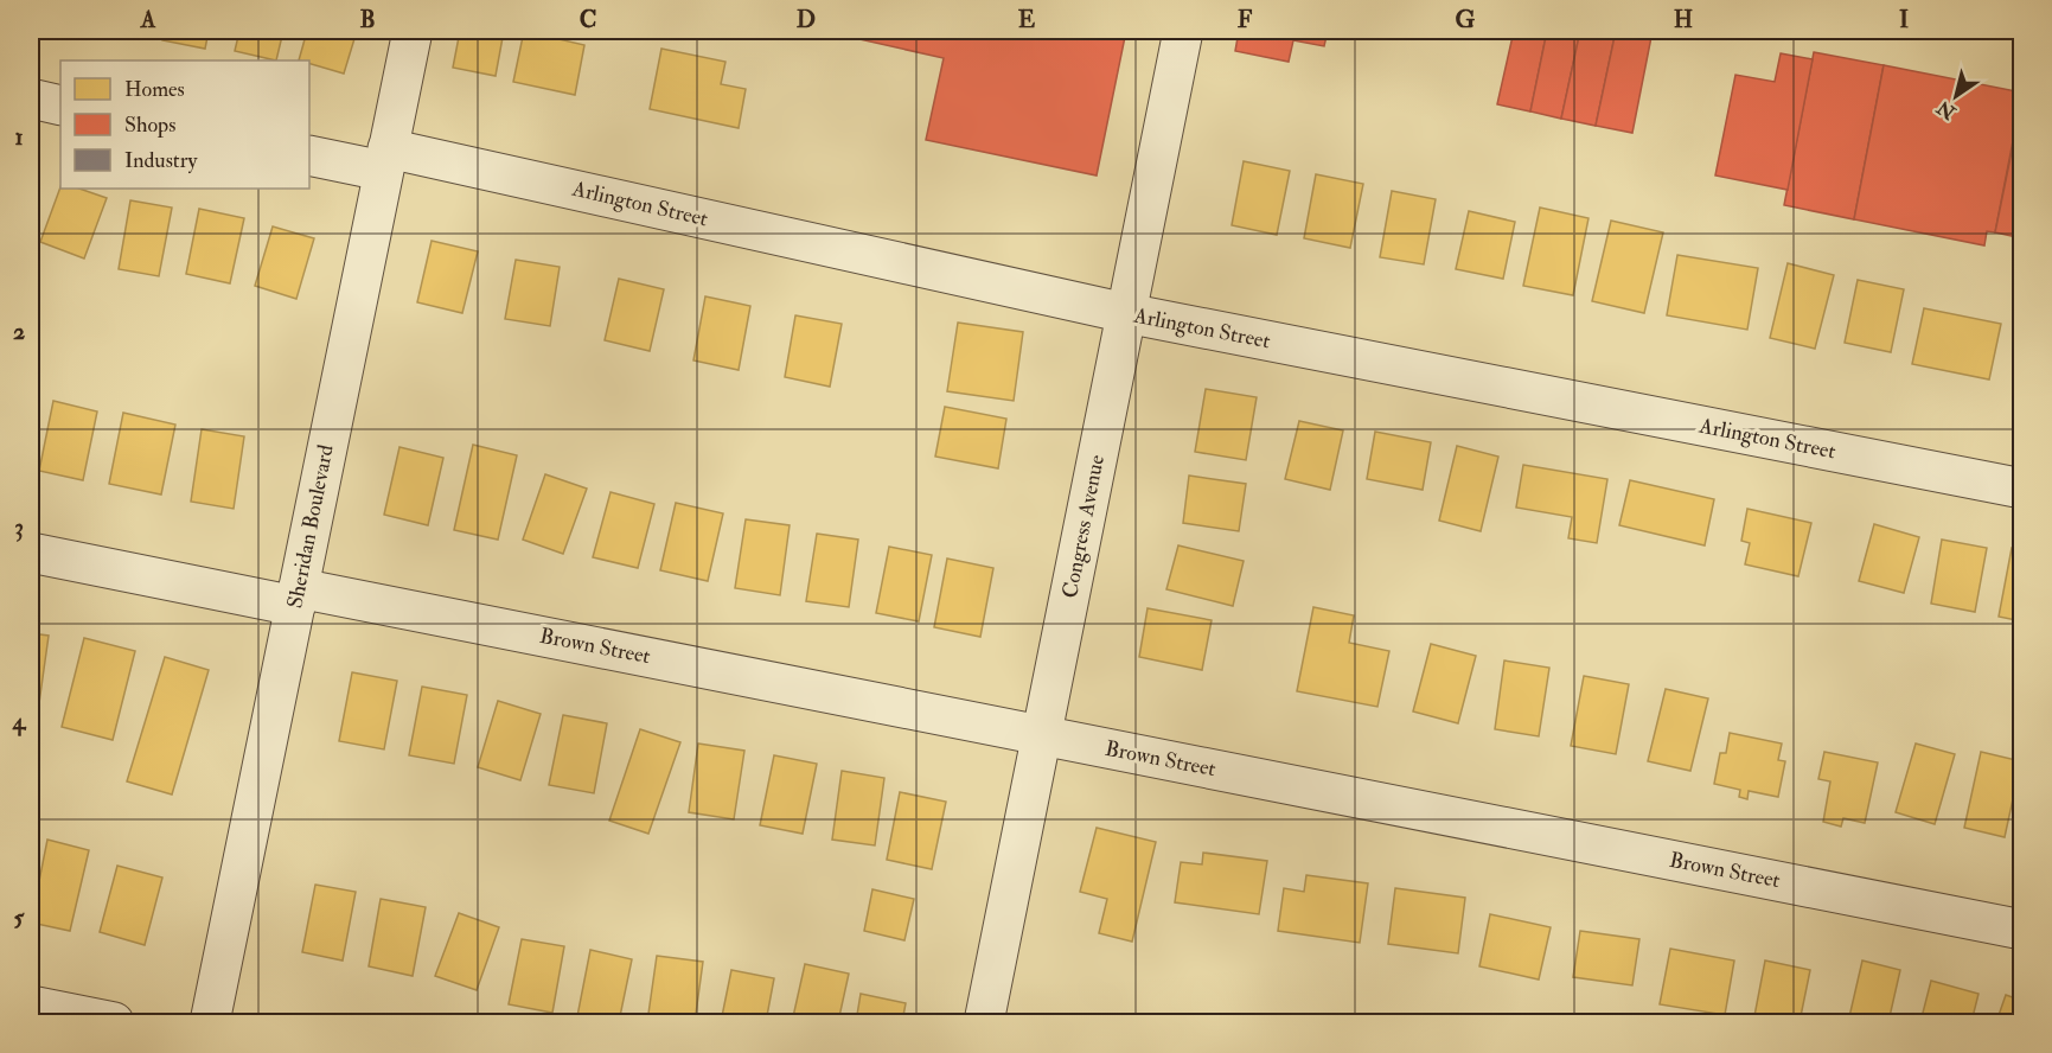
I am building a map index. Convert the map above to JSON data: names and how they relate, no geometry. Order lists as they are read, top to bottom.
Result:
{
  "streets": {
    "street": [
      "Arlington Street",
      "Sheridan Boulevard",
      "Congress Avenue",
      "Brown Street"
    ]
  },
  "crossings": [
    ["Arlington Street", "Sheridan Boulevard"],
    ["Arlington Street", "Congress Avenue"],
    ["Sheridan Boulevard", "Brown Street"],
    ["Congress Avenue", "Brown Street"]
  ],
  "legend": ["Homes", "Shops", "Industry"],
  "north": "bottom left",
  "grid": {
    "columns": [
      "A",
      "B",
      "C",
      "D",
      "E",
      "F",
      "G",
      "H",
      "I"
    ],
    "rows": [
      "1",
      "2",
      "3",
      "4",
      "5"
    ]
  }
}
